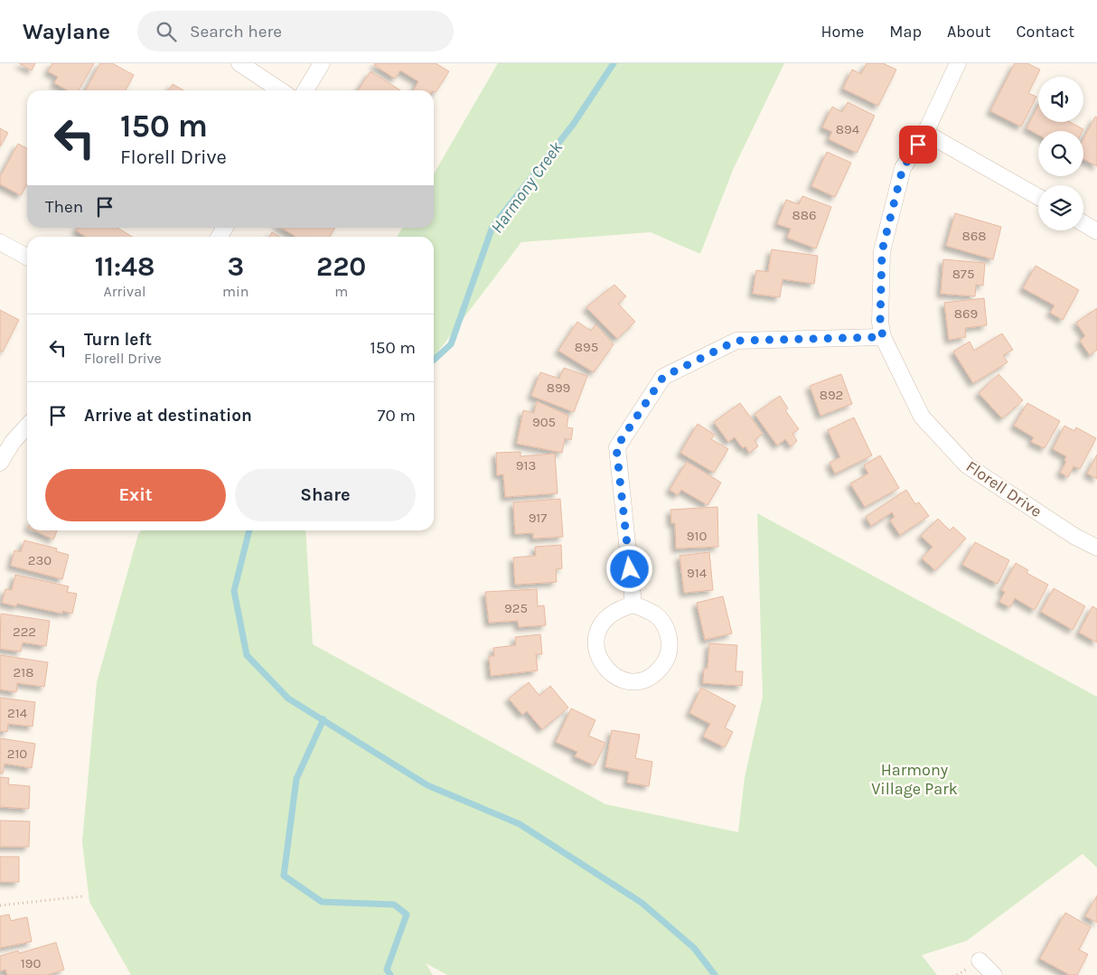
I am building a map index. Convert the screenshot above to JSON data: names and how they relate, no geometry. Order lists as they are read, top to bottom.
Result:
{
  "streets": {
    "street": ["Florell Drive"]
  },
  "water": ["Harmony Creek"],
  "parks": ["Harmony Village Park"],
  "house_numbers": [
    "894",
    "886",
    "868",
    "875",
    "869",
    "895",
    "899",
    "892",
    "905",
    "913",
    "917",
    "910",
    "230",
    "914",
    "925",
    "222",
    "218",
    "214",
    "210",
    "190"
  ],
  "page": {
    "header": "Waylane",
    "search": "Search here",
    "nav": [
      "Home",
      "Map",
      "About",
      "Contact"
    ],
    "turn": ["150 m", "Florell Drive"],
    "then": "Then",
    "eta": [
      "11:48",
      "Arrival",
      "3",
      "min",
      "220",
      "m"
    ],
    "list": [
      {
        "name": "Turn left",
        "note": "Florell Drive",
        "value": "150 m"
      },
      {
        "name": "Arrive at destination",
        "value": "70 m"
      }
    ],
    "buttons": ["Exit", "Share"]
  }
}
